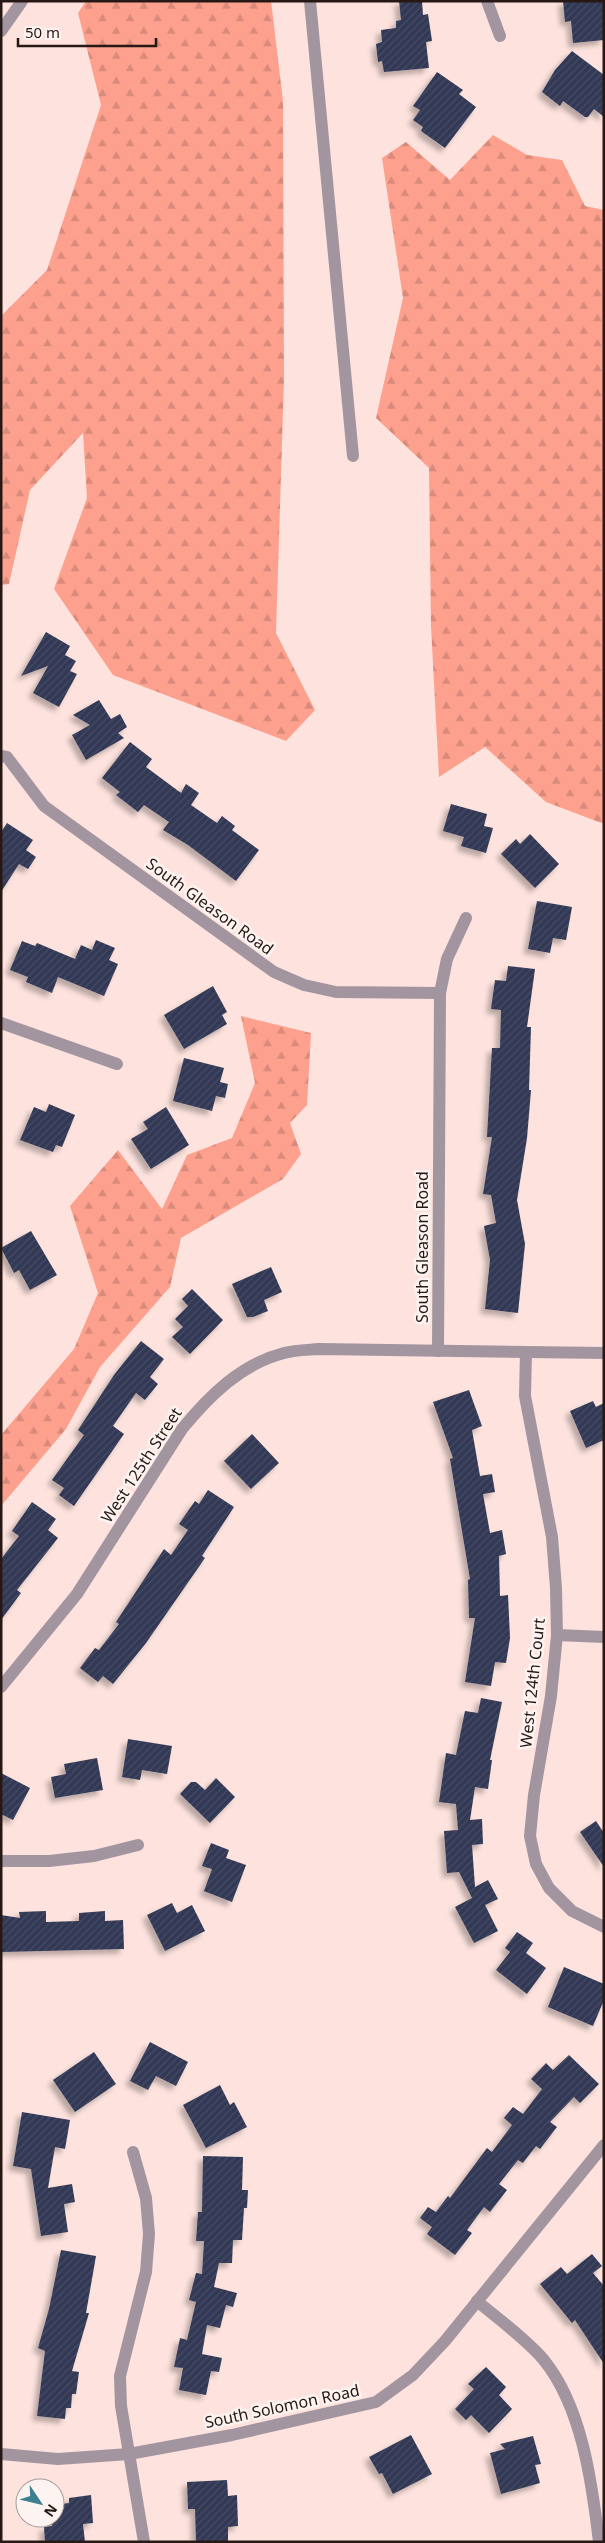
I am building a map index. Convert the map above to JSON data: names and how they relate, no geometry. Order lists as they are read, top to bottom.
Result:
{
  "streets": {
    "street": [
      "South Gleason Road",
      "West 125th Street",
      "West 124th Court",
      "South Solomon Road"
    ]
  },
  "crossings": [
    ["South Gleason Road", "West 125th Street"],
    ["West 125th Street", "West 124th Court"]
  ],
  "scale_bar": "50 m",
  "north": "bottom right"
}
